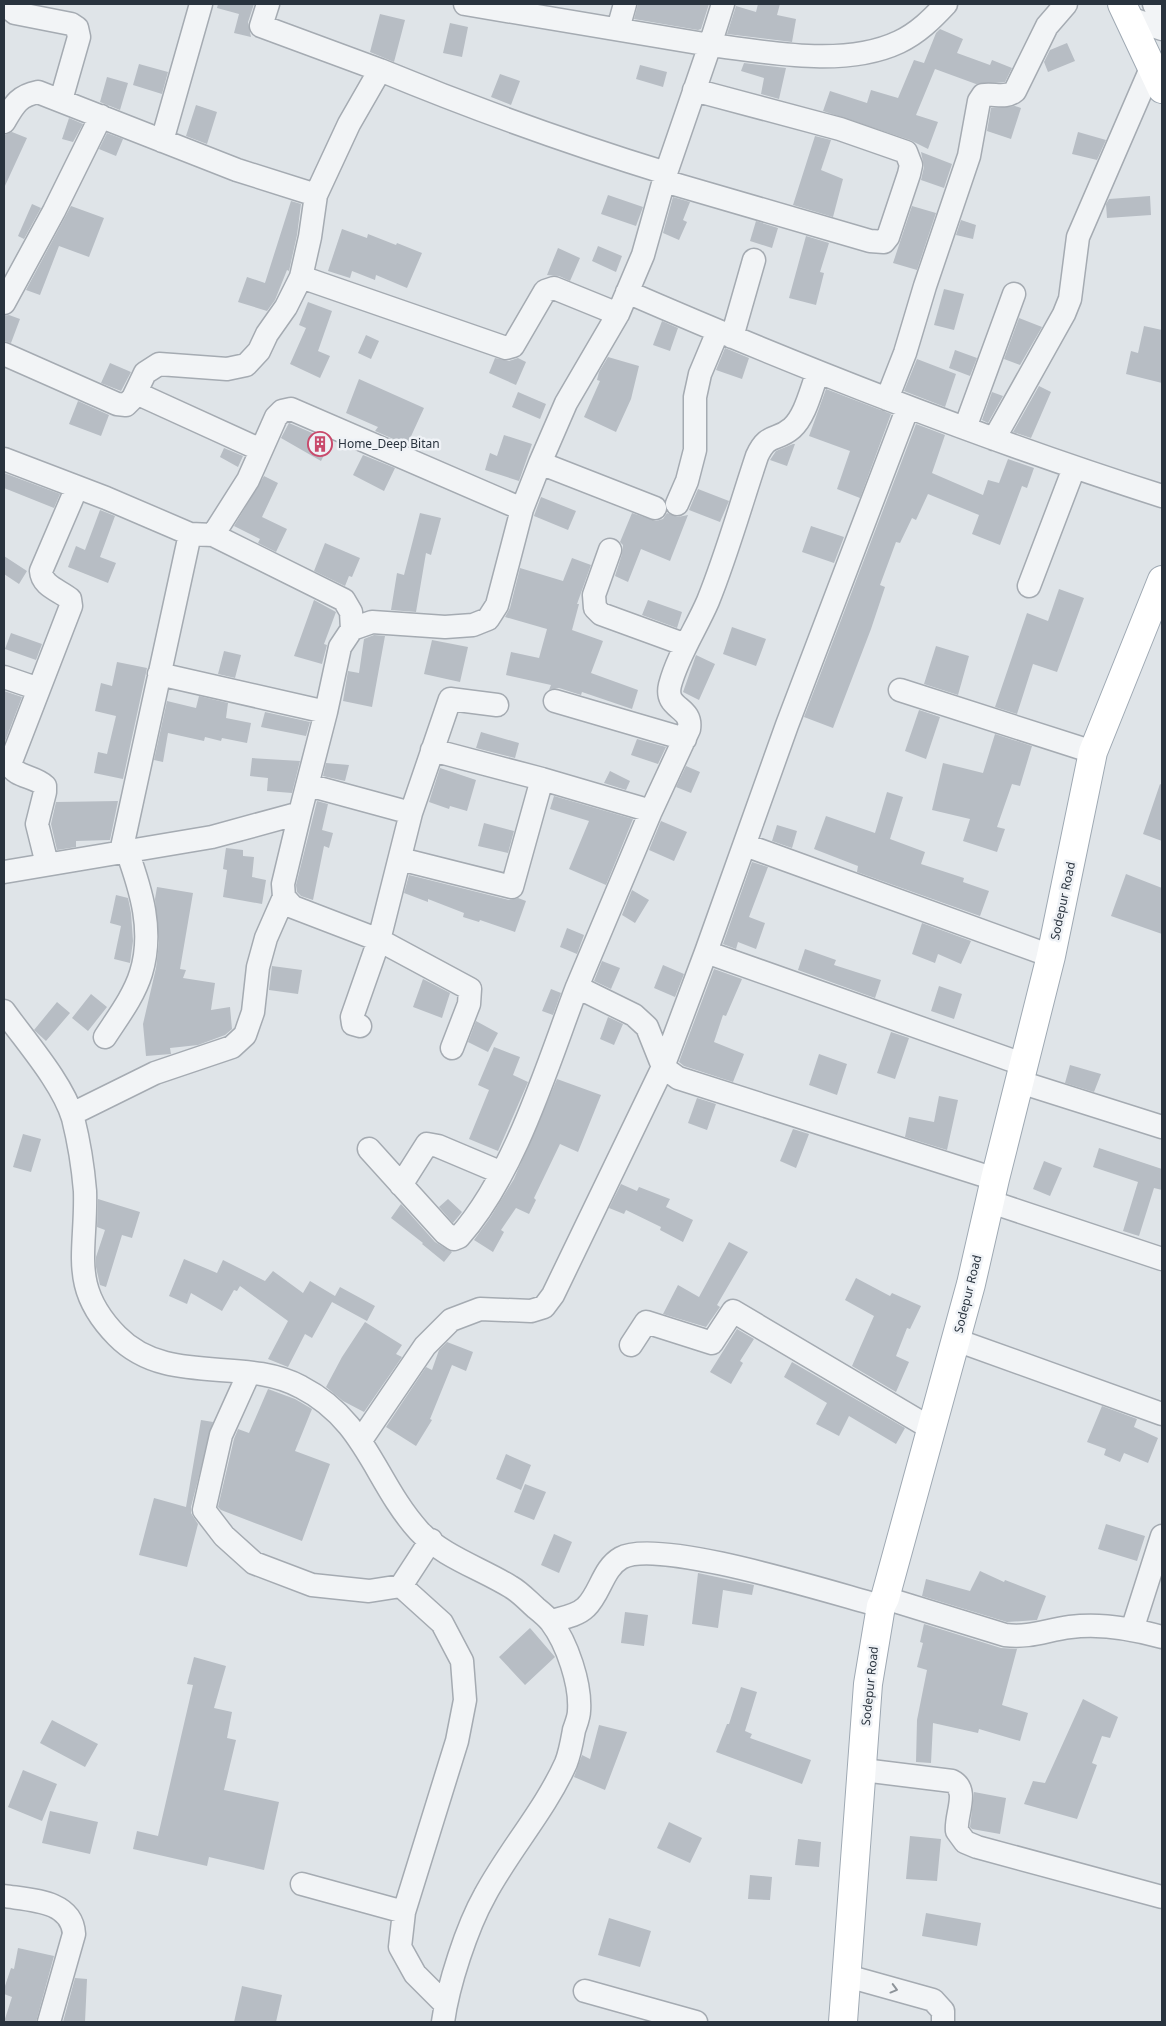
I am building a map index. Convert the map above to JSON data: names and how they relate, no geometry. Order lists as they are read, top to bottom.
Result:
{
  "streets": {
    "main road": ["Sodepur Road"]
  },
  "places": {
    "building": ["Home_Deep Bitan"]
  }
}
